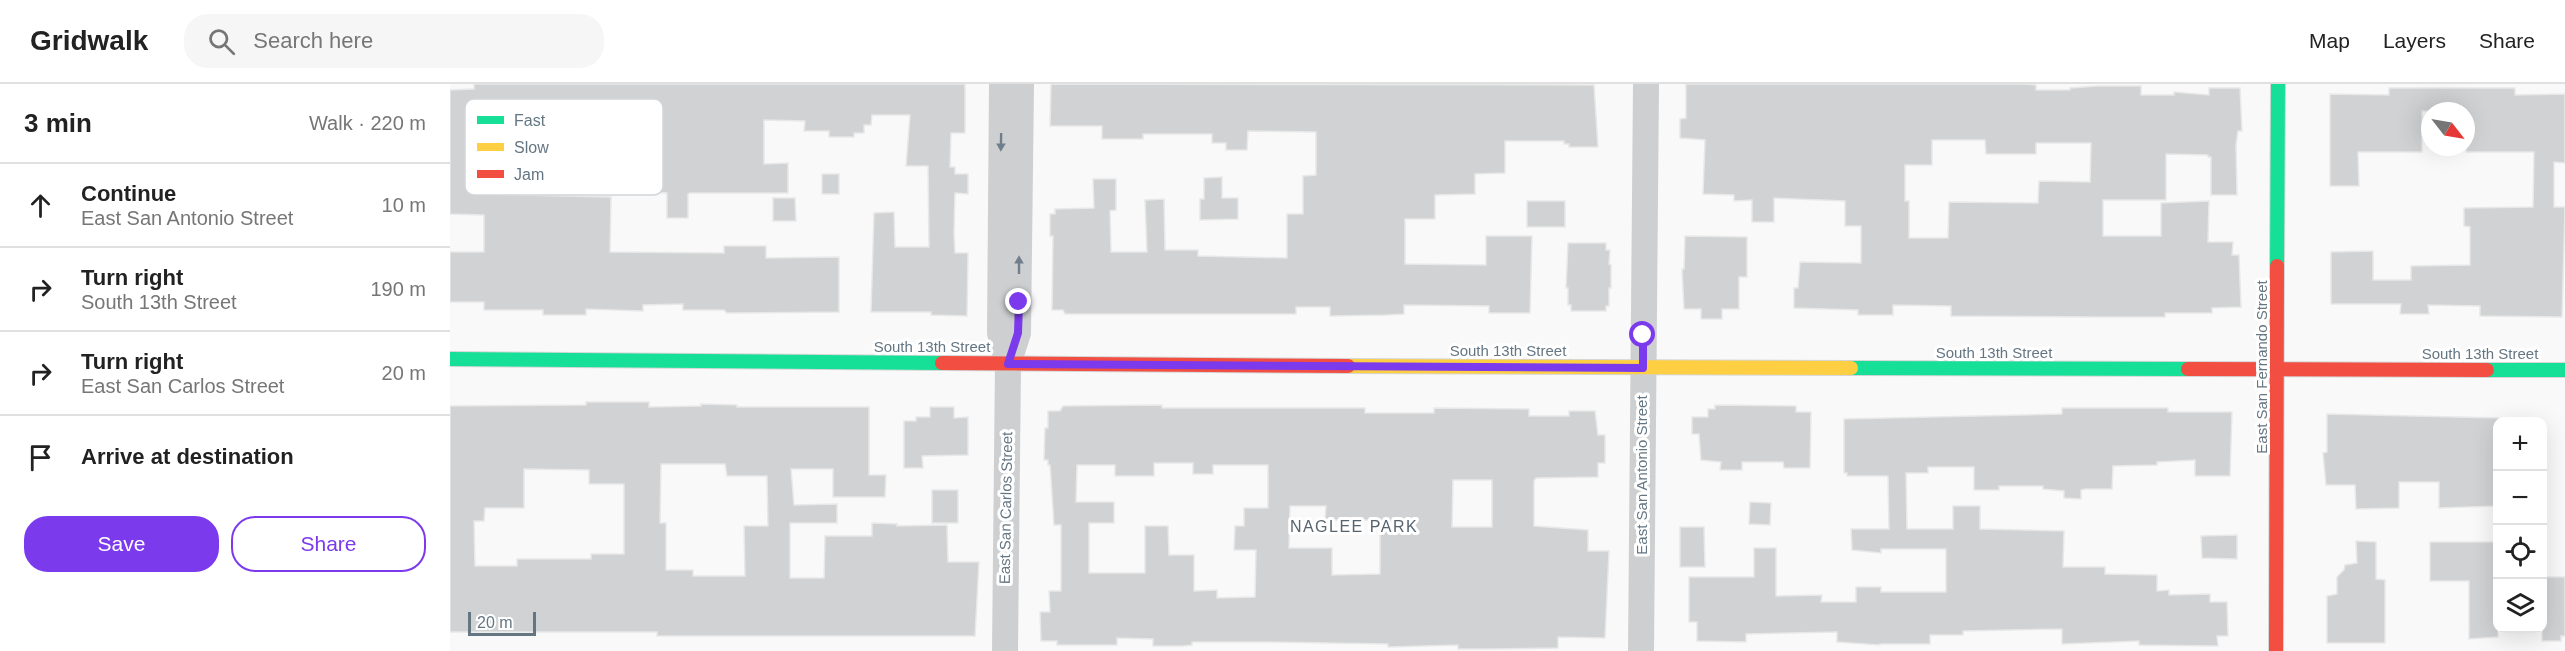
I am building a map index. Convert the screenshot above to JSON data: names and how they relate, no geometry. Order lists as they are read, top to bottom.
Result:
{
  "streets": {
    "street": [
      "South 13th Street",
      "East San Fernando Street",
      "East San Antonio Street",
      "East San Carlos Street"
    ]
  },
  "crossings": [
    ["South 13th Street", "East San Fernando Street"],
    ["South 13th Street", "East San Antonio Street"],
    ["South 13th Street", "East San Carlos Street"]
  ],
  "districts": ["NAGLEE PARK"],
  "legend": ["Fast", "Slow", "Jam"],
  "scale_bar": "20 m",
  "north": "bottom right",
  "page": {
    "header": "Gridwalk",
    "search": "Search here",
    "nav": ["Map", "Layers", "Share"],
    "heading": ["3 min", "Walk · 220 m"],
    "list": [
      ["Continue", "East San Antonio Street", "10 m"],
      ["Turn right", "South 13th Street", "190 m"],
      ["Turn right", "East San Carlos Street", "20 m"],
      "Arrive at destination"
    ],
    "map_buttons": ["+", "−"],
    "buttons": ["Save", "Share"],
    "scale": "20 m"
  }
}
